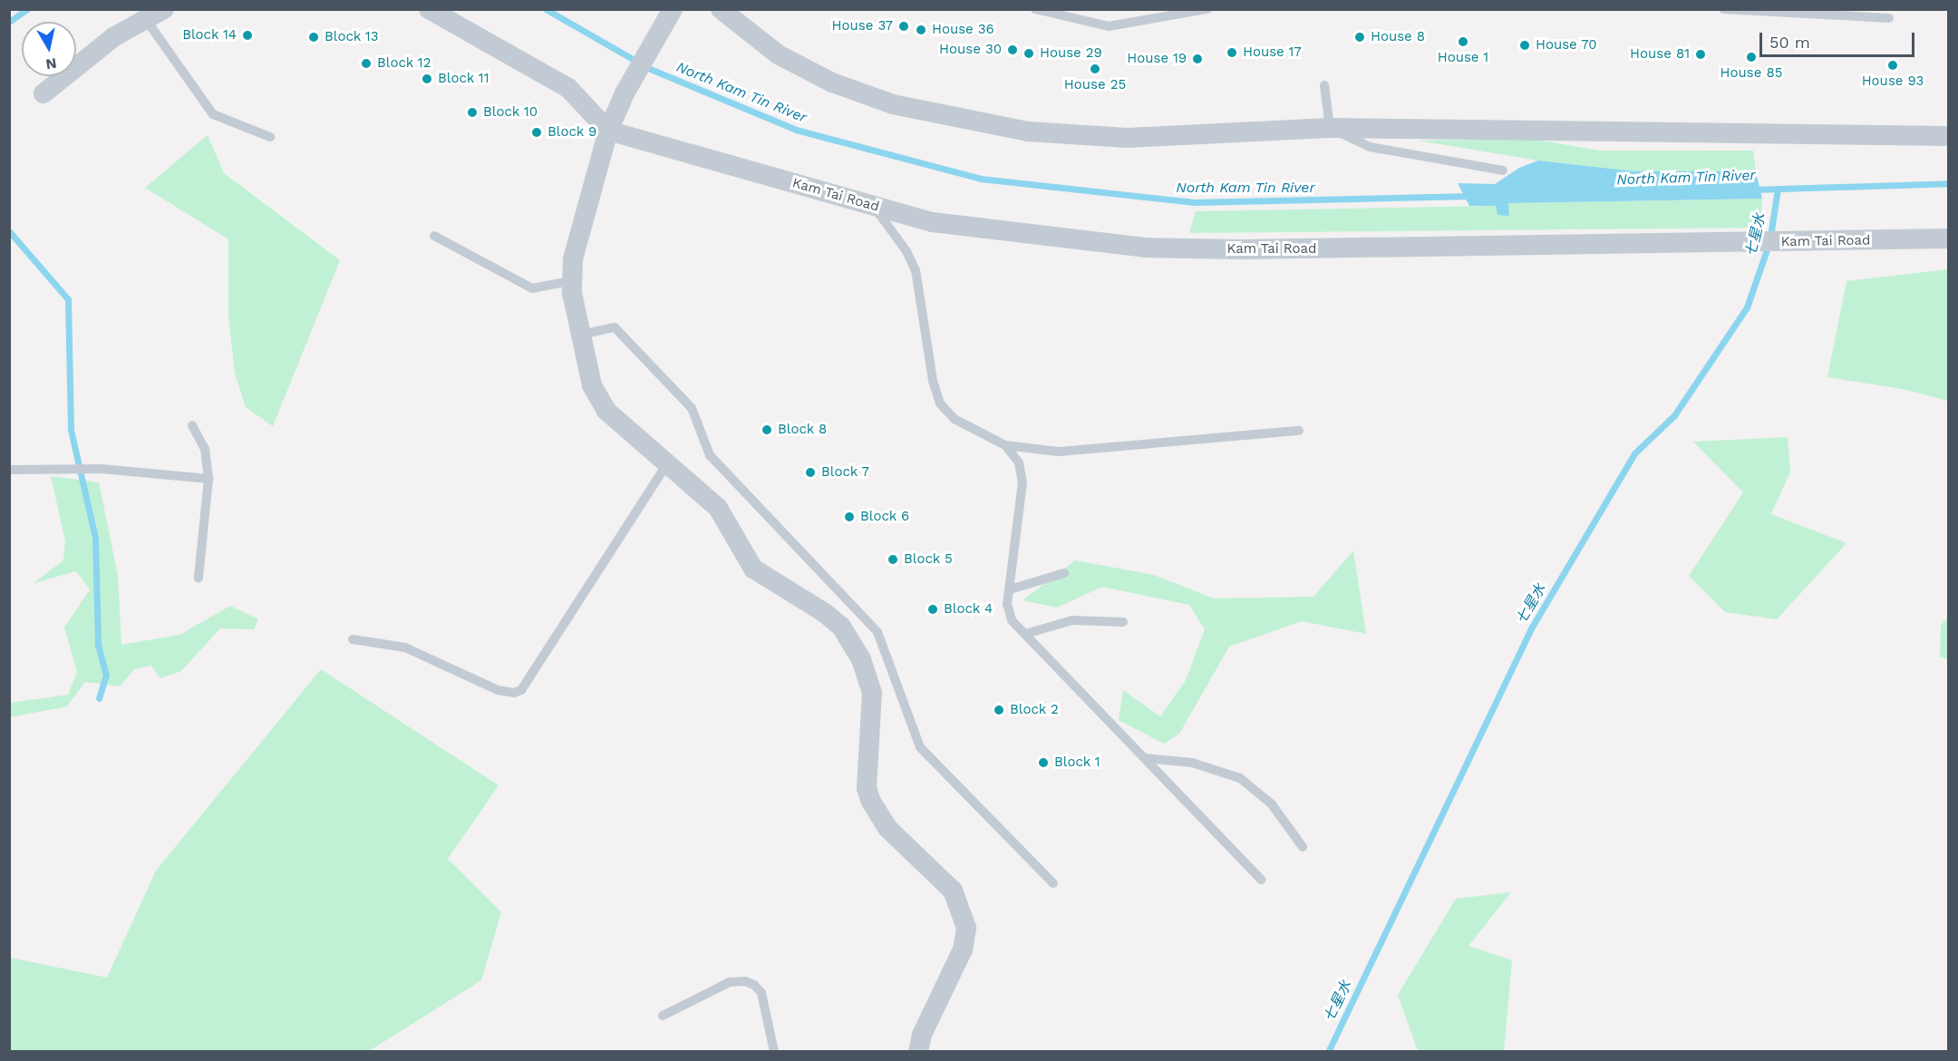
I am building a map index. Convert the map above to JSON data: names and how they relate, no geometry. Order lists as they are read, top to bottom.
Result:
{
  "streets": {
    "street": ["Kam Tai Road"]
  },
  "water": ["North Kam Tin River", "七星水"],
  "places": [
    "House 37",
    "House 36",
    "Block 14",
    "Block 13",
    "House 8",
    "House 1",
    "House 70",
    "House 30",
    "House 17",
    "House 29",
    "House 81",
    "House 85",
    "House 19",
    "Block 12",
    "House 93",
    "House 25",
    "Block 11",
    "Block 10",
    "Block 9",
    "Block 8",
    "Block 7",
    "Block 6",
    "Block 5",
    "Block 4",
    "Block 2",
    "Block 1"
  ],
  "scale_bar": "50 m",
  "north": "bottom"
}
